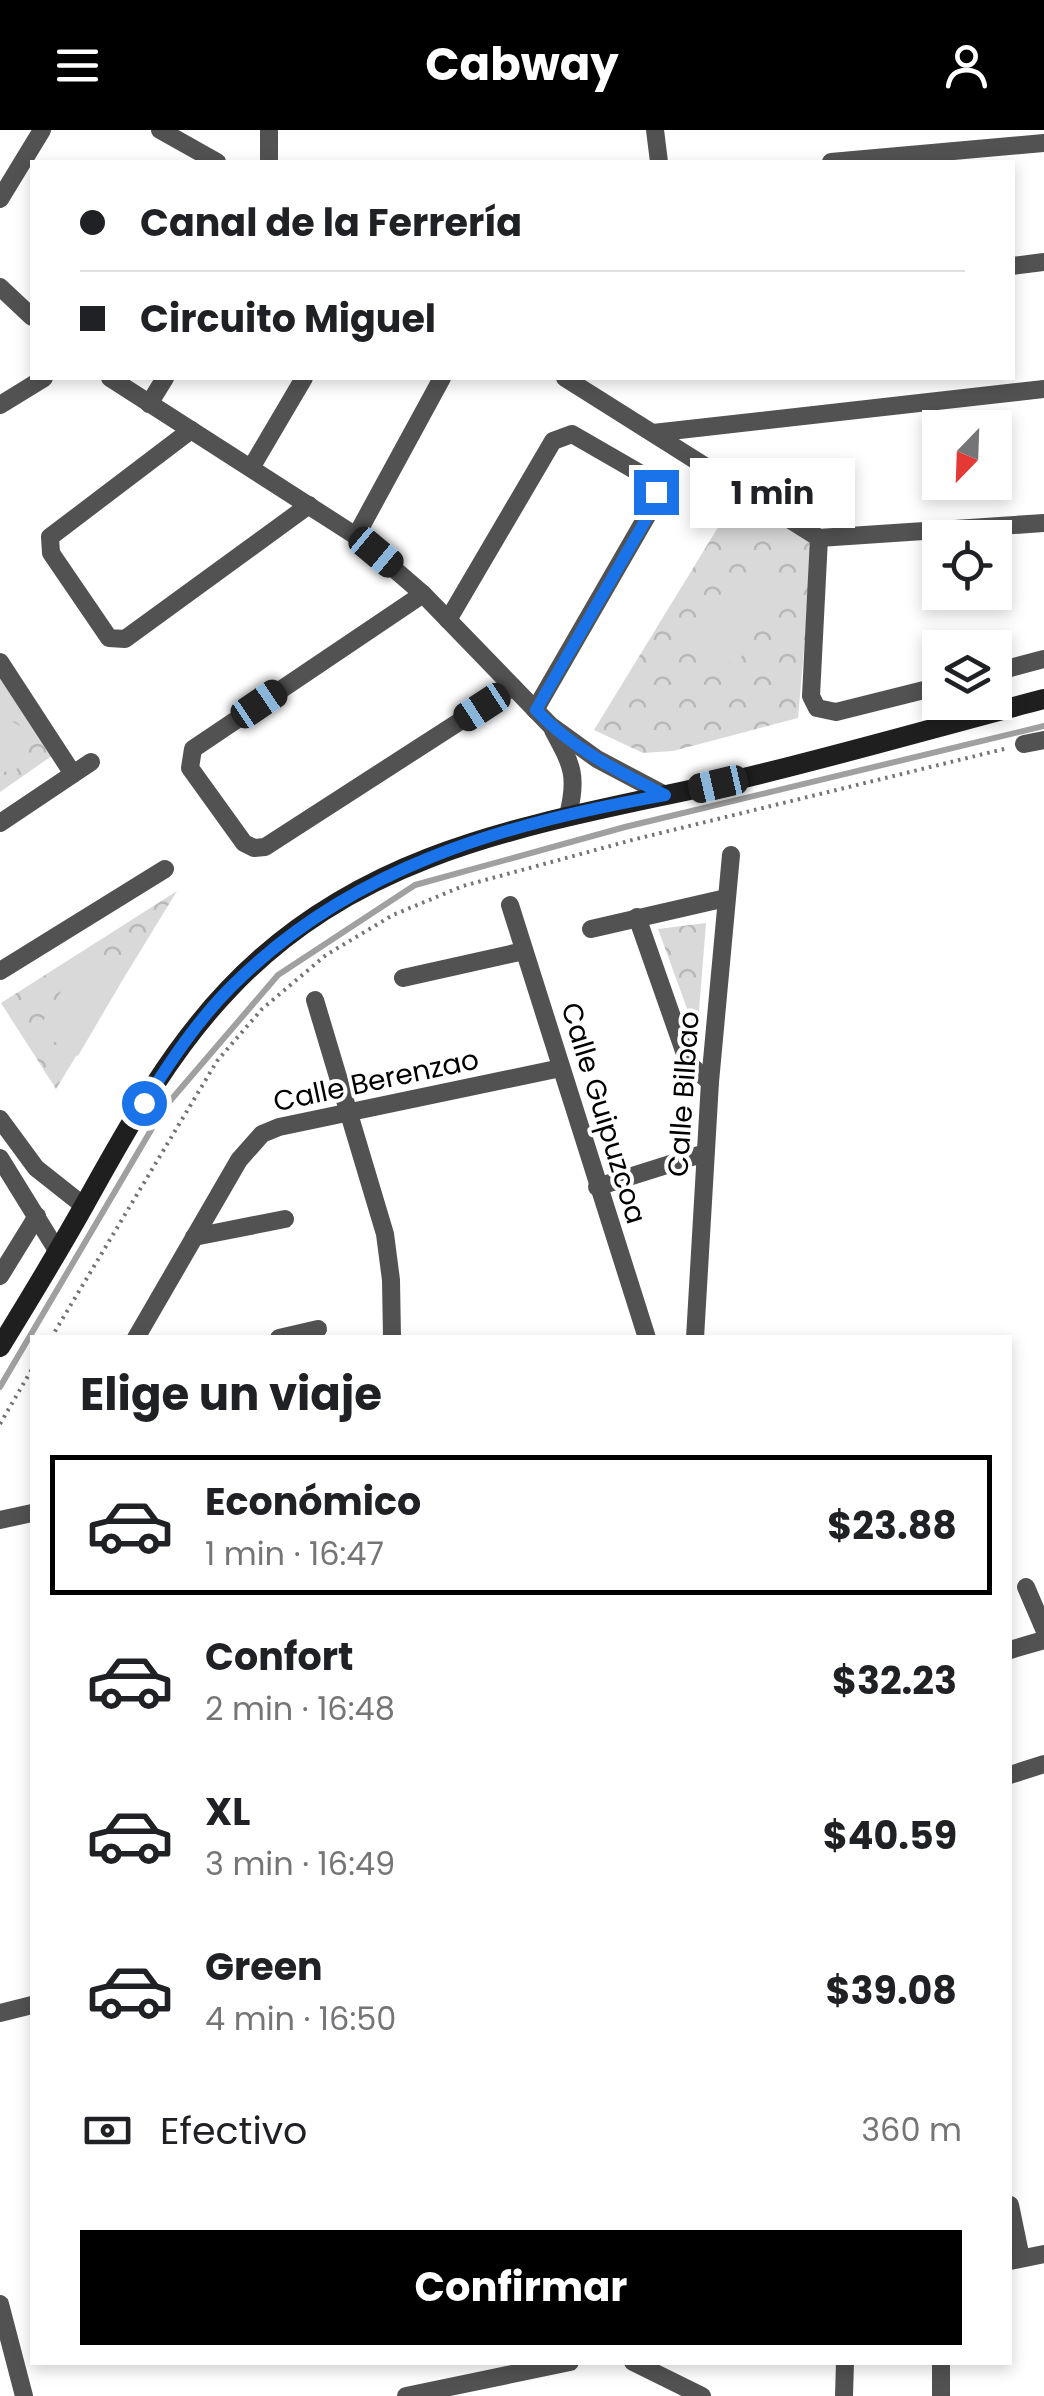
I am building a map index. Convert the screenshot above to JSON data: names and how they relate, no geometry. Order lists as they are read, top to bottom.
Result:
{
  "streets": {
    "street": ["Calle Berenzao", "Calle Bilbao", "Calle Guipuzcoa"]
  },
  "crossings": [
    ["Calle Berenzao", "Calle Guipuzcoa"]
  ],
  "north": "bottom left",
  "page": {
    "header": "Cabway",
    "banner": ["Canal de la Ferrería", "Circuito Miguel"],
    "bubble": "1 min",
    "heading": "Elige un viaje",
    "list": [
      {
        "name": "Económico",
        "note": "1 min · 16:47",
        "value": "$23.88"
      },
      {
        "name": "Confort",
        "note": "2 min · 16:48",
        "value": "$32.23"
      },
      {
        "name": "XL",
        "note": "3 min · 16:49",
        "value": "$40.59"
      },
      {
        "name": "Green",
        "note": "4 min · 16:50",
        "value": "$39.08"
      }
    ],
    "pay": ["Efectivo", "360 m"],
    "buttons": "Confirmar"
  }
}
